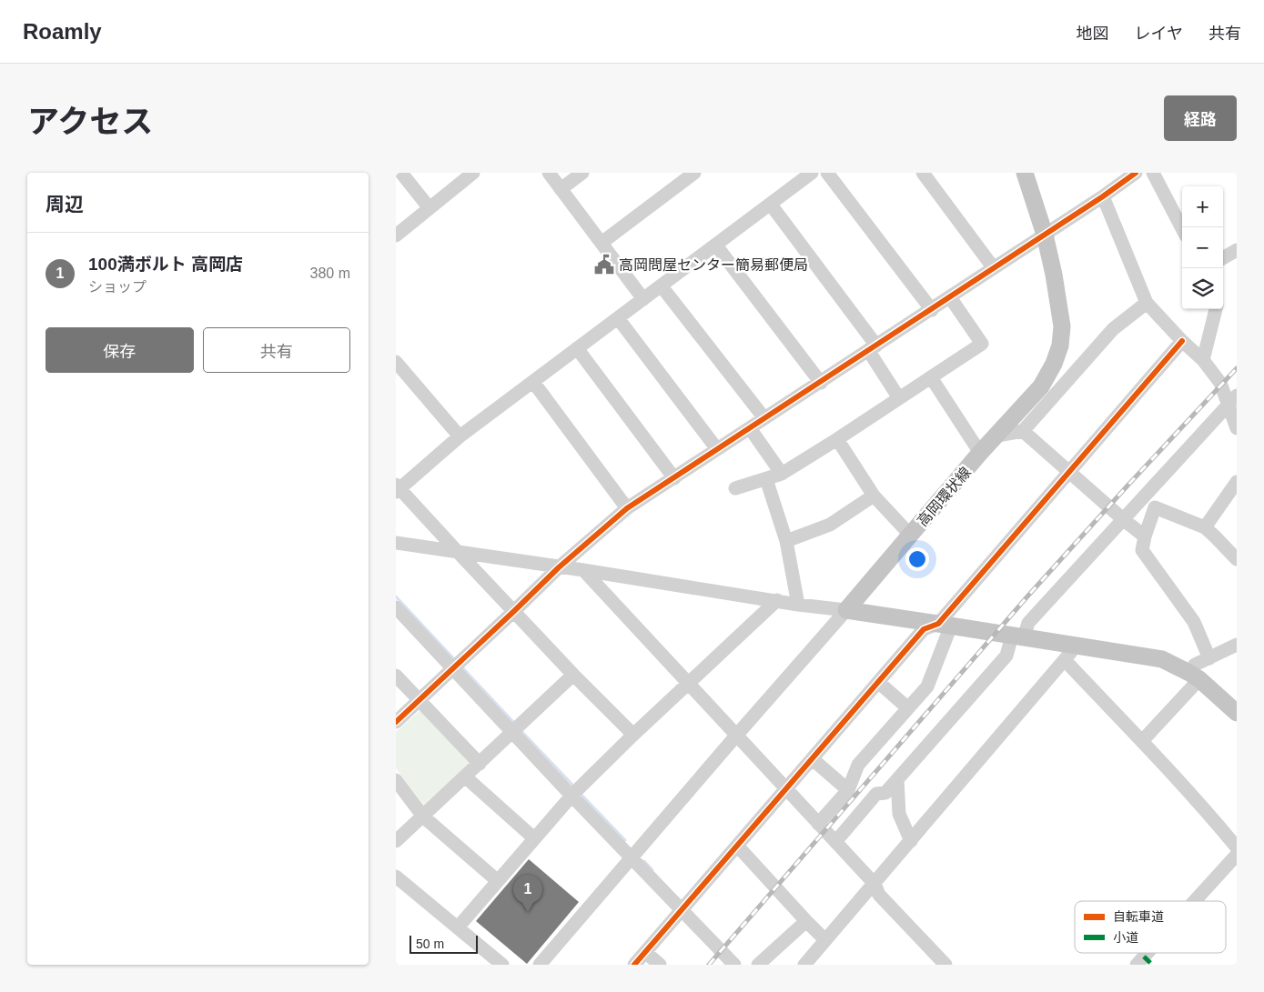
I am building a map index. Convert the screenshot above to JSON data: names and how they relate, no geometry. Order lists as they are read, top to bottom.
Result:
{
  "streets": {
    "main road": ["高岡環状線"]
  },
  "places": {
    "public building": ["高岡問屋センター簡易郵便局"]
  },
  "legend": ["自転車道", "小道"],
  "scale_bar": "50 m",
  "page": {
    "header": "Roamly",
    "nav": ["地図", "レイヤ", "共有"],
    "title": "アクセス",
    "buttons": [
      "経路",
      ["保存", "共有"]
    ],
    "heading": "周辺",
    "map_buttons": ["+", "−"],
    "list": [
      {
        "mark": "1",
        "name": "100満ボルト 高岡店",
        "note": "ショップ",
        "value": "380 m"
      }
    ],
    "pins": "1",
    "scale": "50 m"
  }
}
